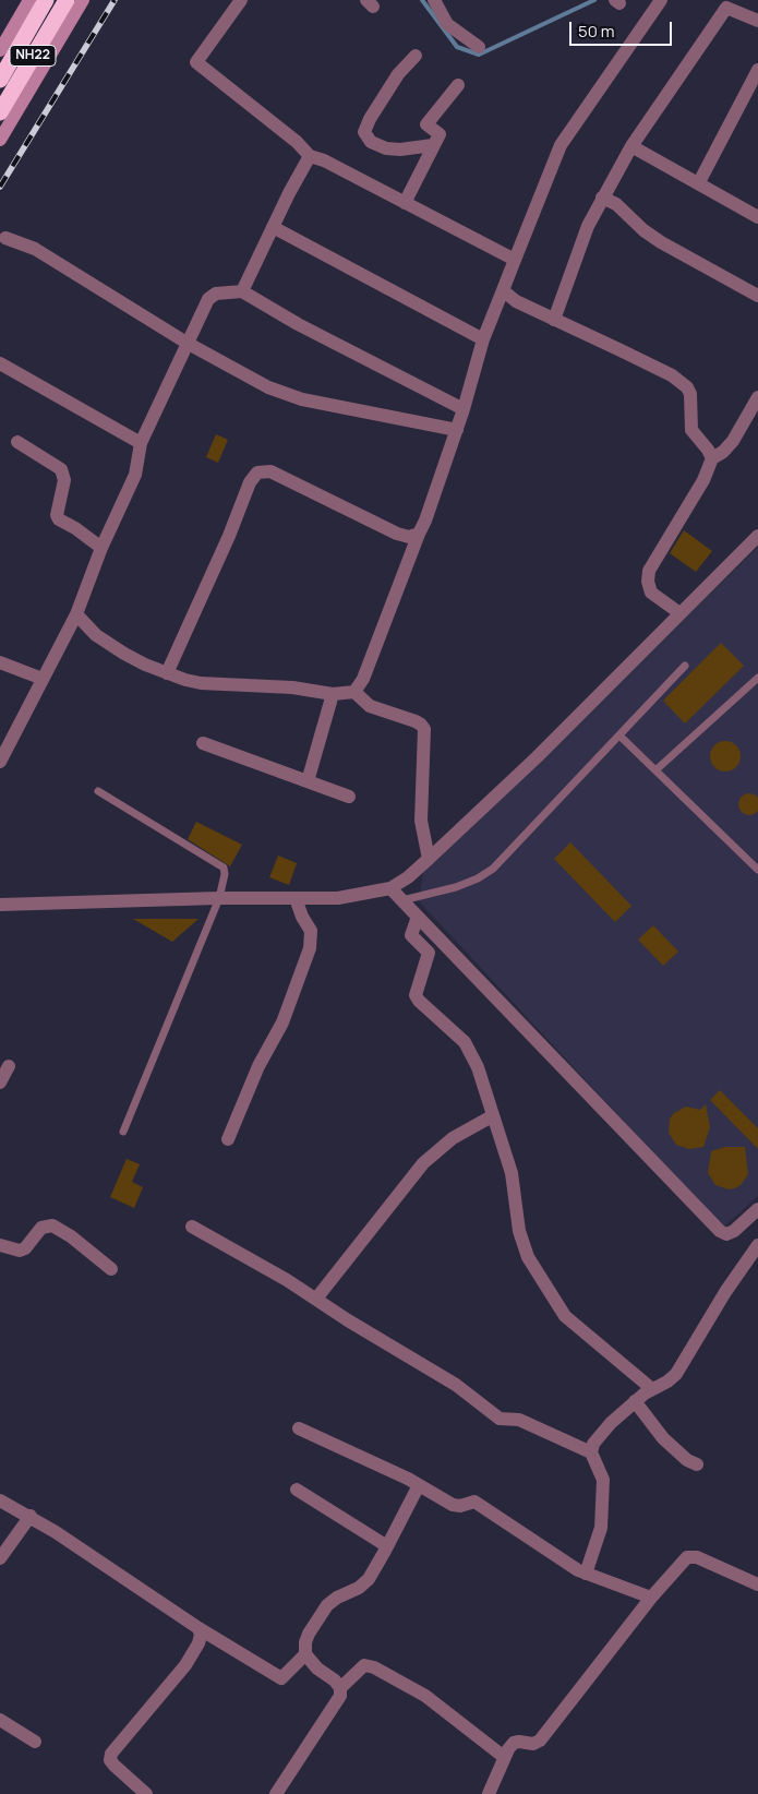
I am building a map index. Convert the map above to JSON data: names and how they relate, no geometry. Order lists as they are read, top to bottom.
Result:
{
  "streets": {
    "highway": ["NH22"]
  },
  "scale_bar": "50 m"
}
